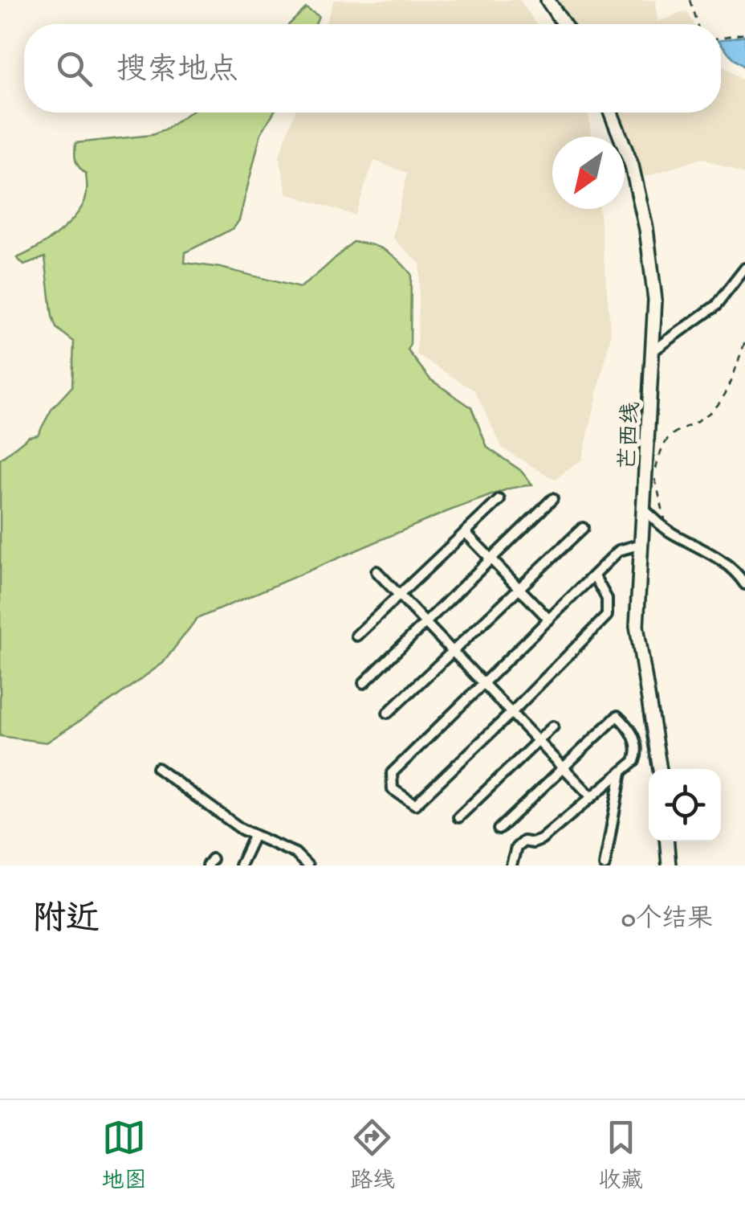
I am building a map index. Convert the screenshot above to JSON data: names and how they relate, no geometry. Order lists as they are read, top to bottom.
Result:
{
  "streets": {
    "main road": ["芒西线"]
  },
  "north": "bottom left",
  "page": {
    "search": "搜索地点",
    "heading": ["附近", "0个结果"],
    "nav": ["地图", "路线", "收藏"]
  }
}
